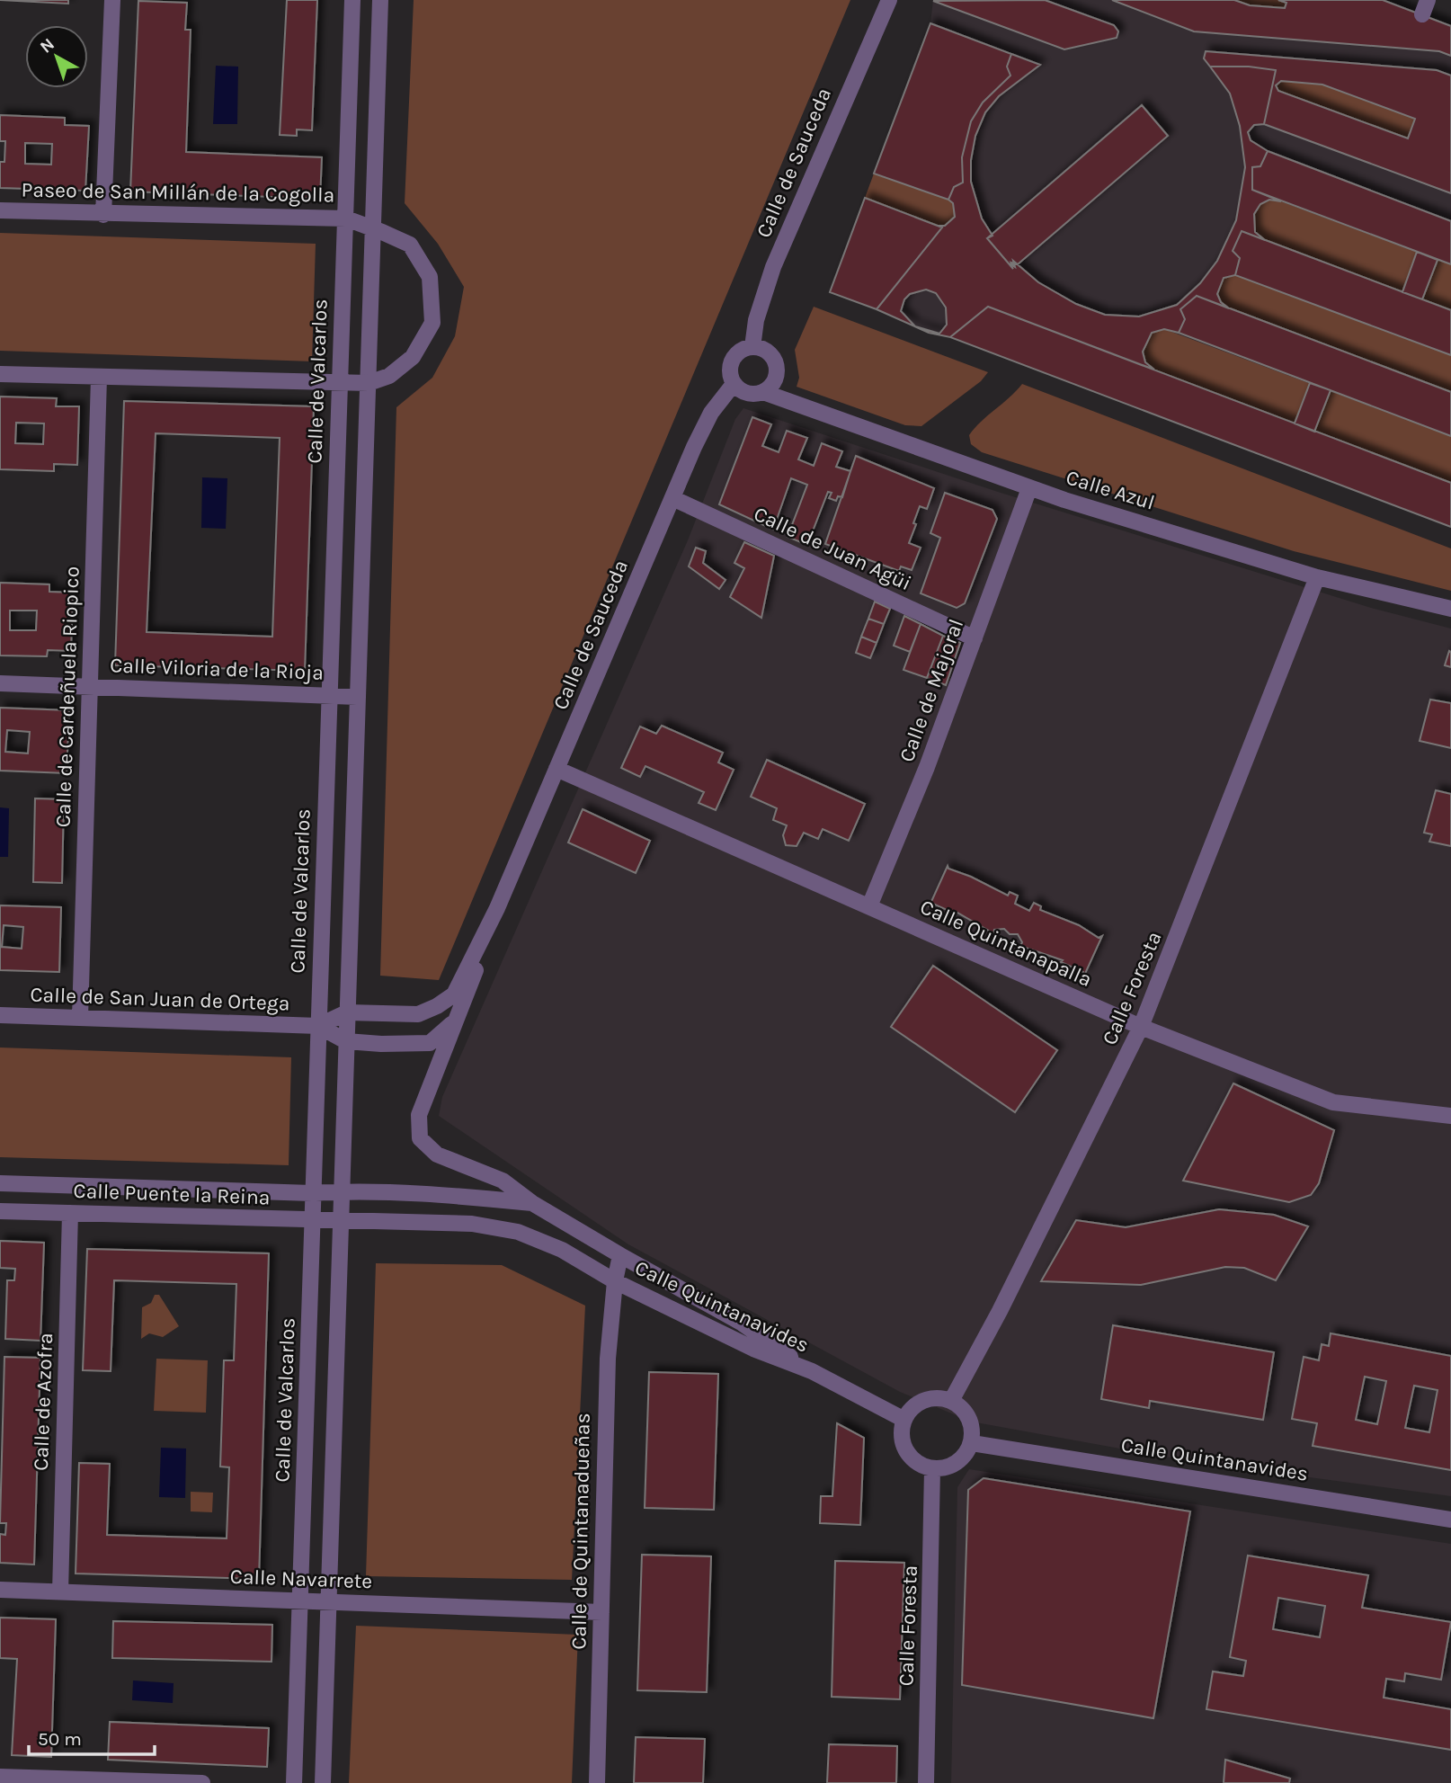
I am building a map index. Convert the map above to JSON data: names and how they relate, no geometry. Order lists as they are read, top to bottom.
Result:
{
  "streets": {
    "street": [
      "Calle de Sauceda",
      "Paseo de San Millán de la Cogolla",
      "Calle de Valcarlos",
      "Calle Azul",
      "Calle de Juan Agüi",
      "Calle Viloria de la Rioja",
      "Calle de Majoral",
      "Calle de Cardeñuela Riopico",
      "Calle Quintanapalla",
      "Calle Foresta",
      "Calle de San Juan de Ortega",
      "Calle Puente la Reina",
      "Calle Quintanavides",
      "Calle de Azofra",
      "Calle de Quintanadueñas",
      "Calle Navarrete"
    ]
  },
  "crossings": [
    ["Calle de Sauceda", "Calle Azul"],
    ["Calle de Sauceda", "Calle de Juan Agüi"],
    ["Calle de Sauceda", "Calle Quintanapalla"],
    ["Calle de Sauceda", "Calle de San Juan de Ortega"],
    ["Calle de Sauceda", "Calle Quintanavides"],
    ["Paseo de San Millán de la Cogolla", "Calle de Valcarlos"],
    ["Paseo de San Millán de la Cogolla", "Calle de Cardeñuela Riopico"],
    ["Calle de Valcarlos", "Calle Viloria de la Rioja"],
    ["Calle de Valcarlos", "Calle de San Juan de Ortega"],
    ["Calle de Valcarlos", "Calle Puente la Reina"],
    ["Calle de Valcarlos", "Calle Navarrete"],
    ["Calle Azul", "Calle de Majoral"],
    ["Calle Azul", "Calle Foresta"],
    ["Calle de Juan Agüi", "Calle de Majoral"],
    ["Calle Viloria de la Rioja", "Calle de Cardeñuela Riopico"],
    ["Calle de Majoral", "Calle Quintanapalla"],
    ["Calle de Cardeñuela Riopico", "Calle de San Juan de Ortega"],
    ["Calle Quintanapalla", "Calle Foresta"],
    ["Calle Foresta", "Calle Quintanavides"],
    ["Calle Puente la Reina", "Calle Quintanavides"],
    ["Calle Puente la Reina", "Calle de Azofra"],
    ["Calle Quintanavides", "Calle de Quintanadueñas"],
    ["Calle de Azofra", "Calle Navarrete"],
    ["Calle de Quintanadueñas", "Calle Navarrete"]
  ],
  "scale_bar": "50 m",
  "north": "top left"
}
